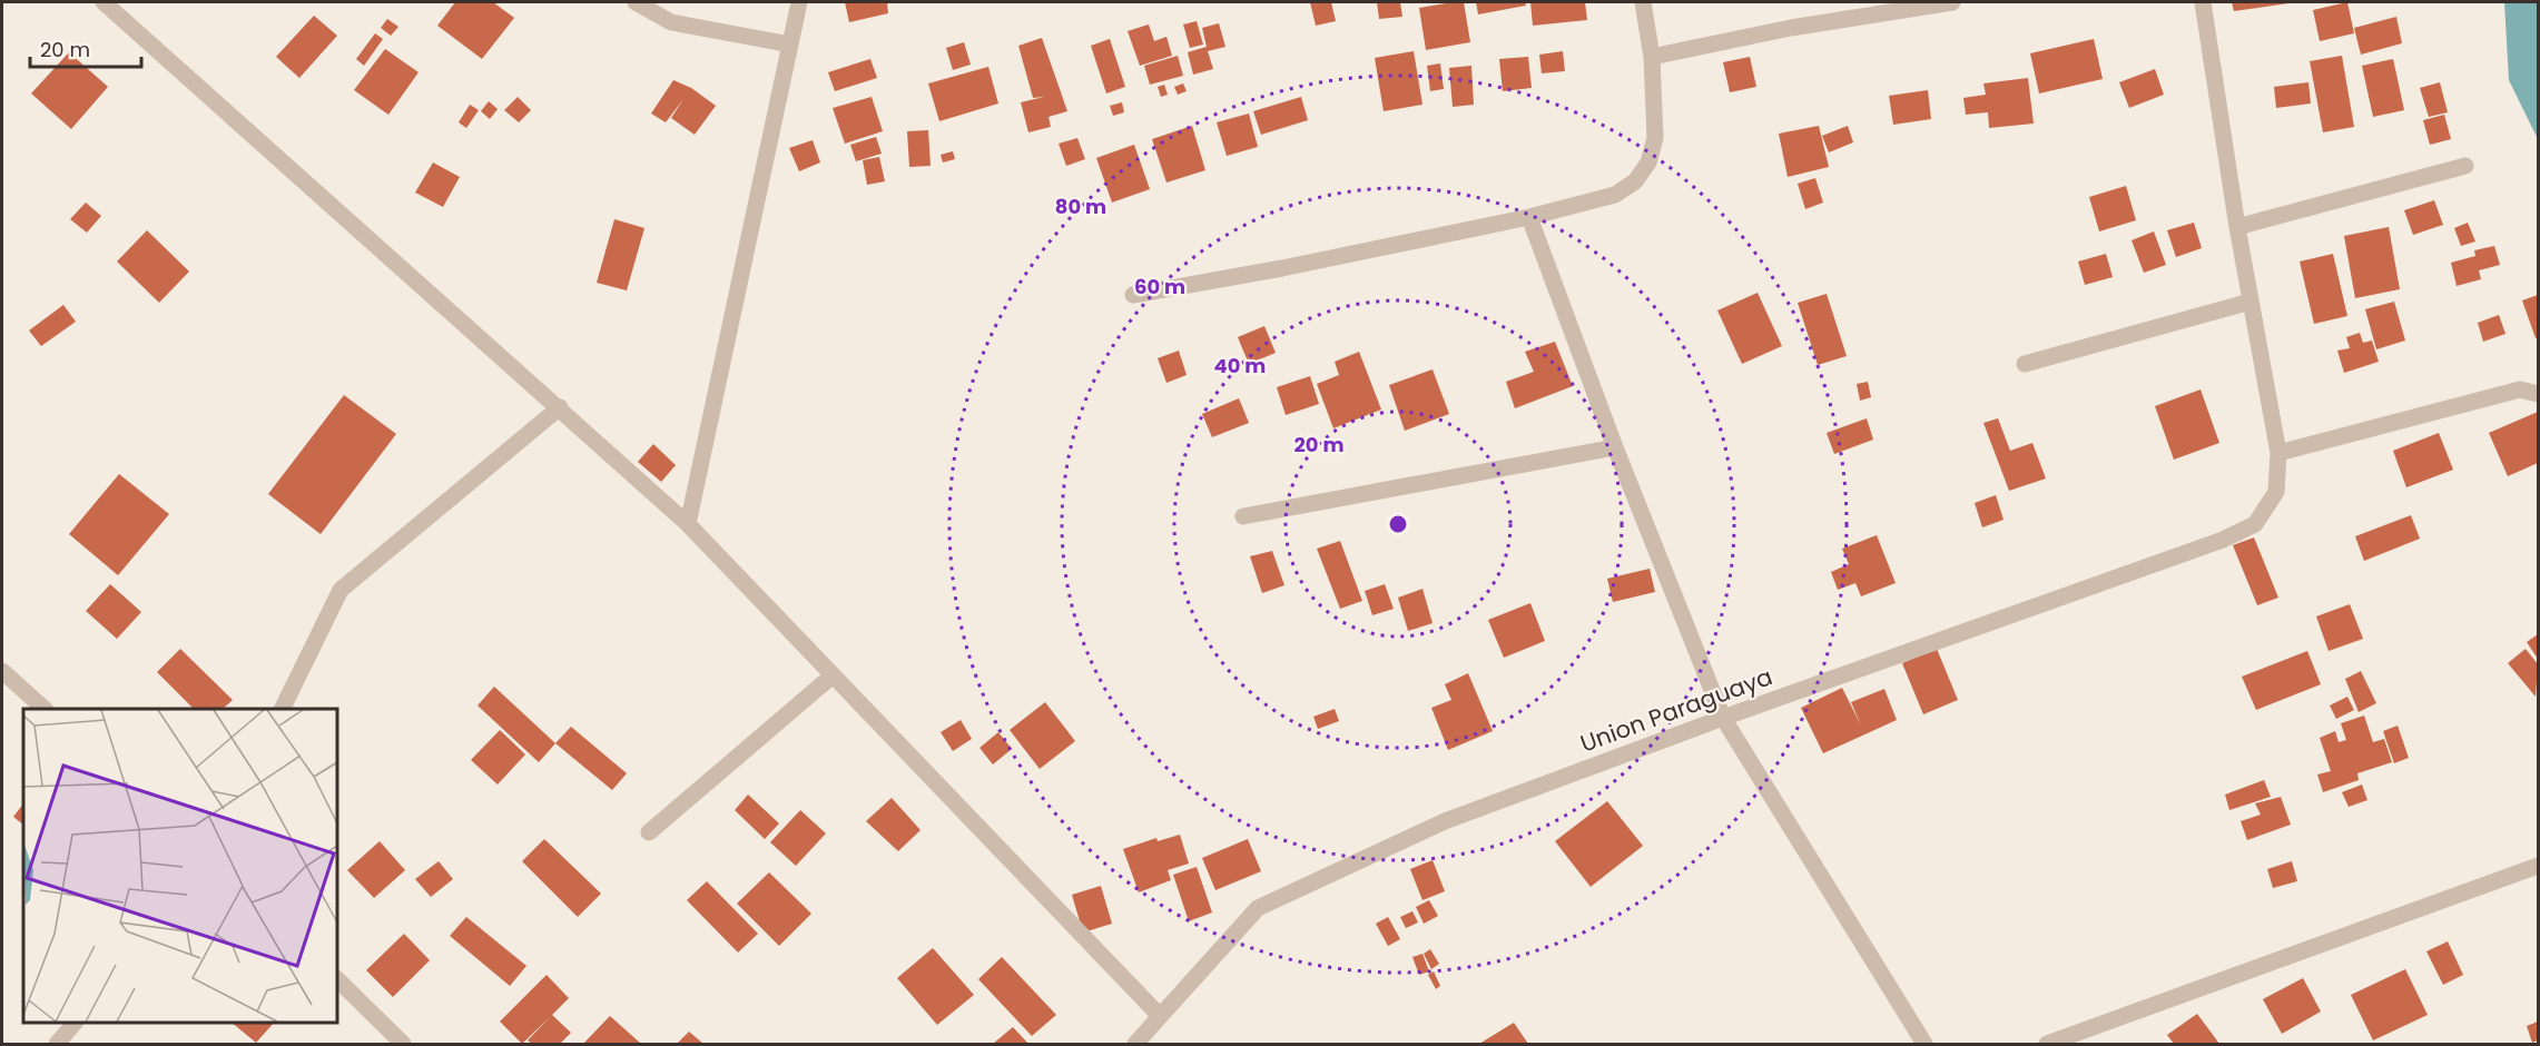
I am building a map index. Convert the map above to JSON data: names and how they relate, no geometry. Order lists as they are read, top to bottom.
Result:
{
  "streets": {
    "street": ["Union Paraguaya"]
  },
  "scale_bar": "20 m",
  "rings": [
    "80 m",
    "60 m",
    "40 m",
    "20 m"
  ]
}
